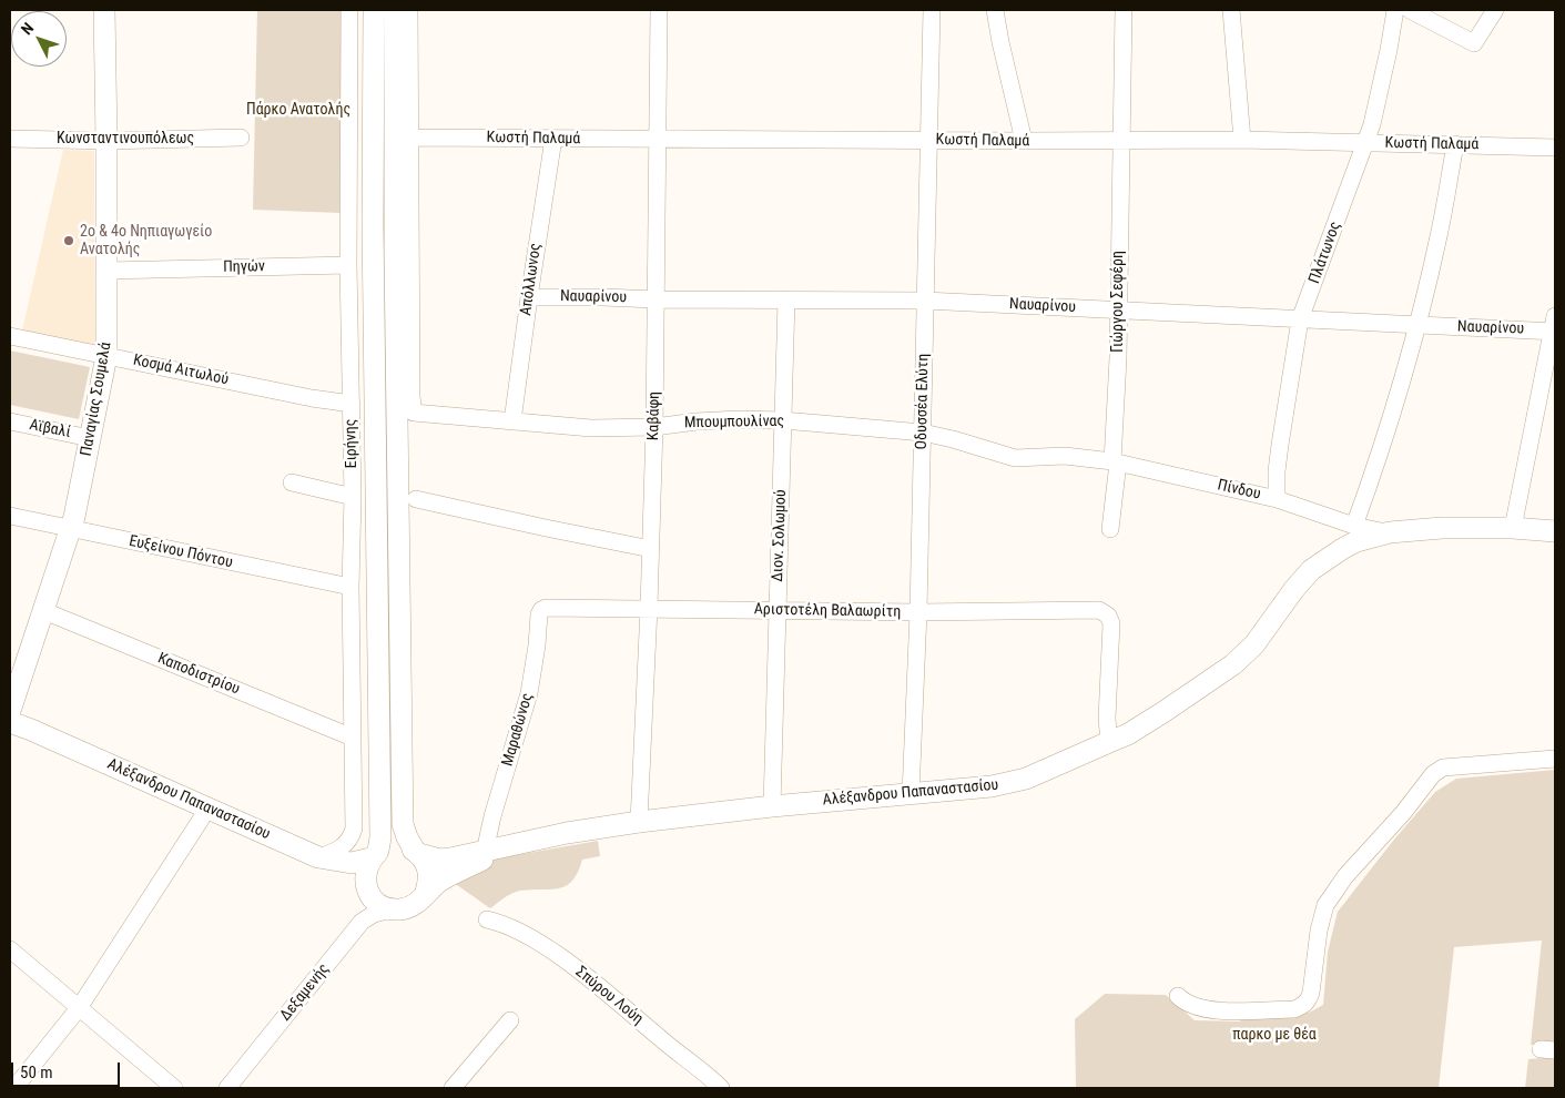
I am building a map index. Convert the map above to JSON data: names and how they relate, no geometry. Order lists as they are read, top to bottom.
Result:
{
  "streets": {
    "street": [
      "Κωνσταντινουπόλεως",
      "Κωστή Παλαμά",
      "Πλάτωνος",
      "Πηγών",
      "Απόλλωνος",
      "Ναυαρίνου",
      "Γιώργου Σεφέρη",
      "Κοσμά Αιτωλού",
      "Παναγίας Σουμελά",
      "Οδυσσέα Ελύτη",
      "Καβάφη",
      "Μπουμπουλίνας",
      "Αϊβαλί",
      "Ειρήνης",
      "Πίνδου",
      "Διον. Σολωμού",
      "Ευξείνου Πόντου",
      "Αριστοτέλη Βαλαωρίτη",
      "Καποδιστρίου",
      "Μαραθώνος",
      "Αλέξανδρου Παπαναστασίου",
      "Δεξαμενής",
      "Σπύρου Λούη"
    ]
  },
  "crossings": [
    ["Κωνσταντινουπόλεως", "Παναγίας Σουμελά"],
    ["Κωστή Παλαμά", "Πλάτωνος"],
    ["Κωστή Παλαμά", "Απόλλωνος"],
    ["Κωστή Παλαμά", "Γιώργου Σεφέρη"],
    ["Κωστή Παλαμά", "Οδυσσέα Ελύτη"],
    ["Κωστή Παλαμά", "Καβάφη"],
    ["Κωστή Παλαμά", "Μπουμπουλίνας"],
    ["Πλάτωνος", "Ναυαρίνου"],
    ["Πλάτωνος", "Πίνδου"],
    ["Πηγών", "Παναγίας Σουμελά"],
    ["Πηγών", "Ειρήνης"],
    ["Απόλλωνος", "Ναυαρίνου"],
    ["Απόλλωνος", "Μπουμπουλίνας"],
    ["Ναυαρίνου", "Γιώργου Σεφέρη"],
    ["Ναυαρίνου", "Οδυσσέα Ελύτη"],
    ["Ναυαρίνου", "Καβάφη"],
    ["Ναυαρίνου", "Διον. Σολωμού"],
    ["Γιώργου Σεφέρη", "Πίνδου"],
    ["Κοσμά Αιτωλού", "Παναγίας Σουμελά"],
    ["Κοσμά Αιτωλού", "Ειρήνης"],
    ["Παναγίας Σουμελά", "Αϊβαλί"],
    ["Παναγίας Σουμελά", "Ευξείνου Πόντου"],
    ["Παναγίας Σουμελά", "Καποδιστρίου"],
    ["Οδυσσέα Ελύτη", "Μπουμπουλίνας"],
    ["Οδυσσέα Ελύτη", "Πίνδου"],
    ["Οδυσσέα Ελύτη", "Αριστοτέλη Βαλαωρίτη"],
    ["Οδυσσέα Ελύτη", "Αλέξανδρου Παπαναστασίου"],
    ["Καβάφη", "Μπουμπουλίνας"],
    ["Καβάφη", "Αριστοτέλη Βαλαωρίτη"],
    ["Καβάφη", "Αλέξανδρου Παπαναστασίου"],
    ["Μπουμπουλίνας", "Πίνδου"],
    ["Μπουμπουλίνας", "Διον. Σολωμού"],
    ["Ειρήνης", "Ευξείνου Πόντου"],
    ["Ειρήνης", "Καποδιστρίου"],
    ["Ειρήνης", "Αλέξανδρου Παπαναστασίου"],
    ["Πίνδου", "Αλέξανδρου Παπαναστασίου"],
    ["Διον. Σολωμού", "Αριστοτέλη Βαλαωρίτη"],
    ["Διον. Σολωμού", "Αλέξανδρου Παπαναστασίου"],
    ["Αριστοτέλη Βαλαωρίτη", "Μαραθώνος"],
    ["Αριστοτέλη Βαλαωρίτη", "Αλέξανδρου Παπαναστασίου"],
    ["Μαραθώνος", "Αλέξανδρου Παπαναστασίου"],
    ["Αλέξανδρου Παπαναστασίου", "Δεξαμενής"]
  ],
  "parks": ["Πάρκο Ανατολής", "παρκο με θέα"],
  "places": ["2ο & 4ο Νηπιαγωγείο Ανατολής"],
  "scale_bar": "50 m",
  "north": "top left"
}
